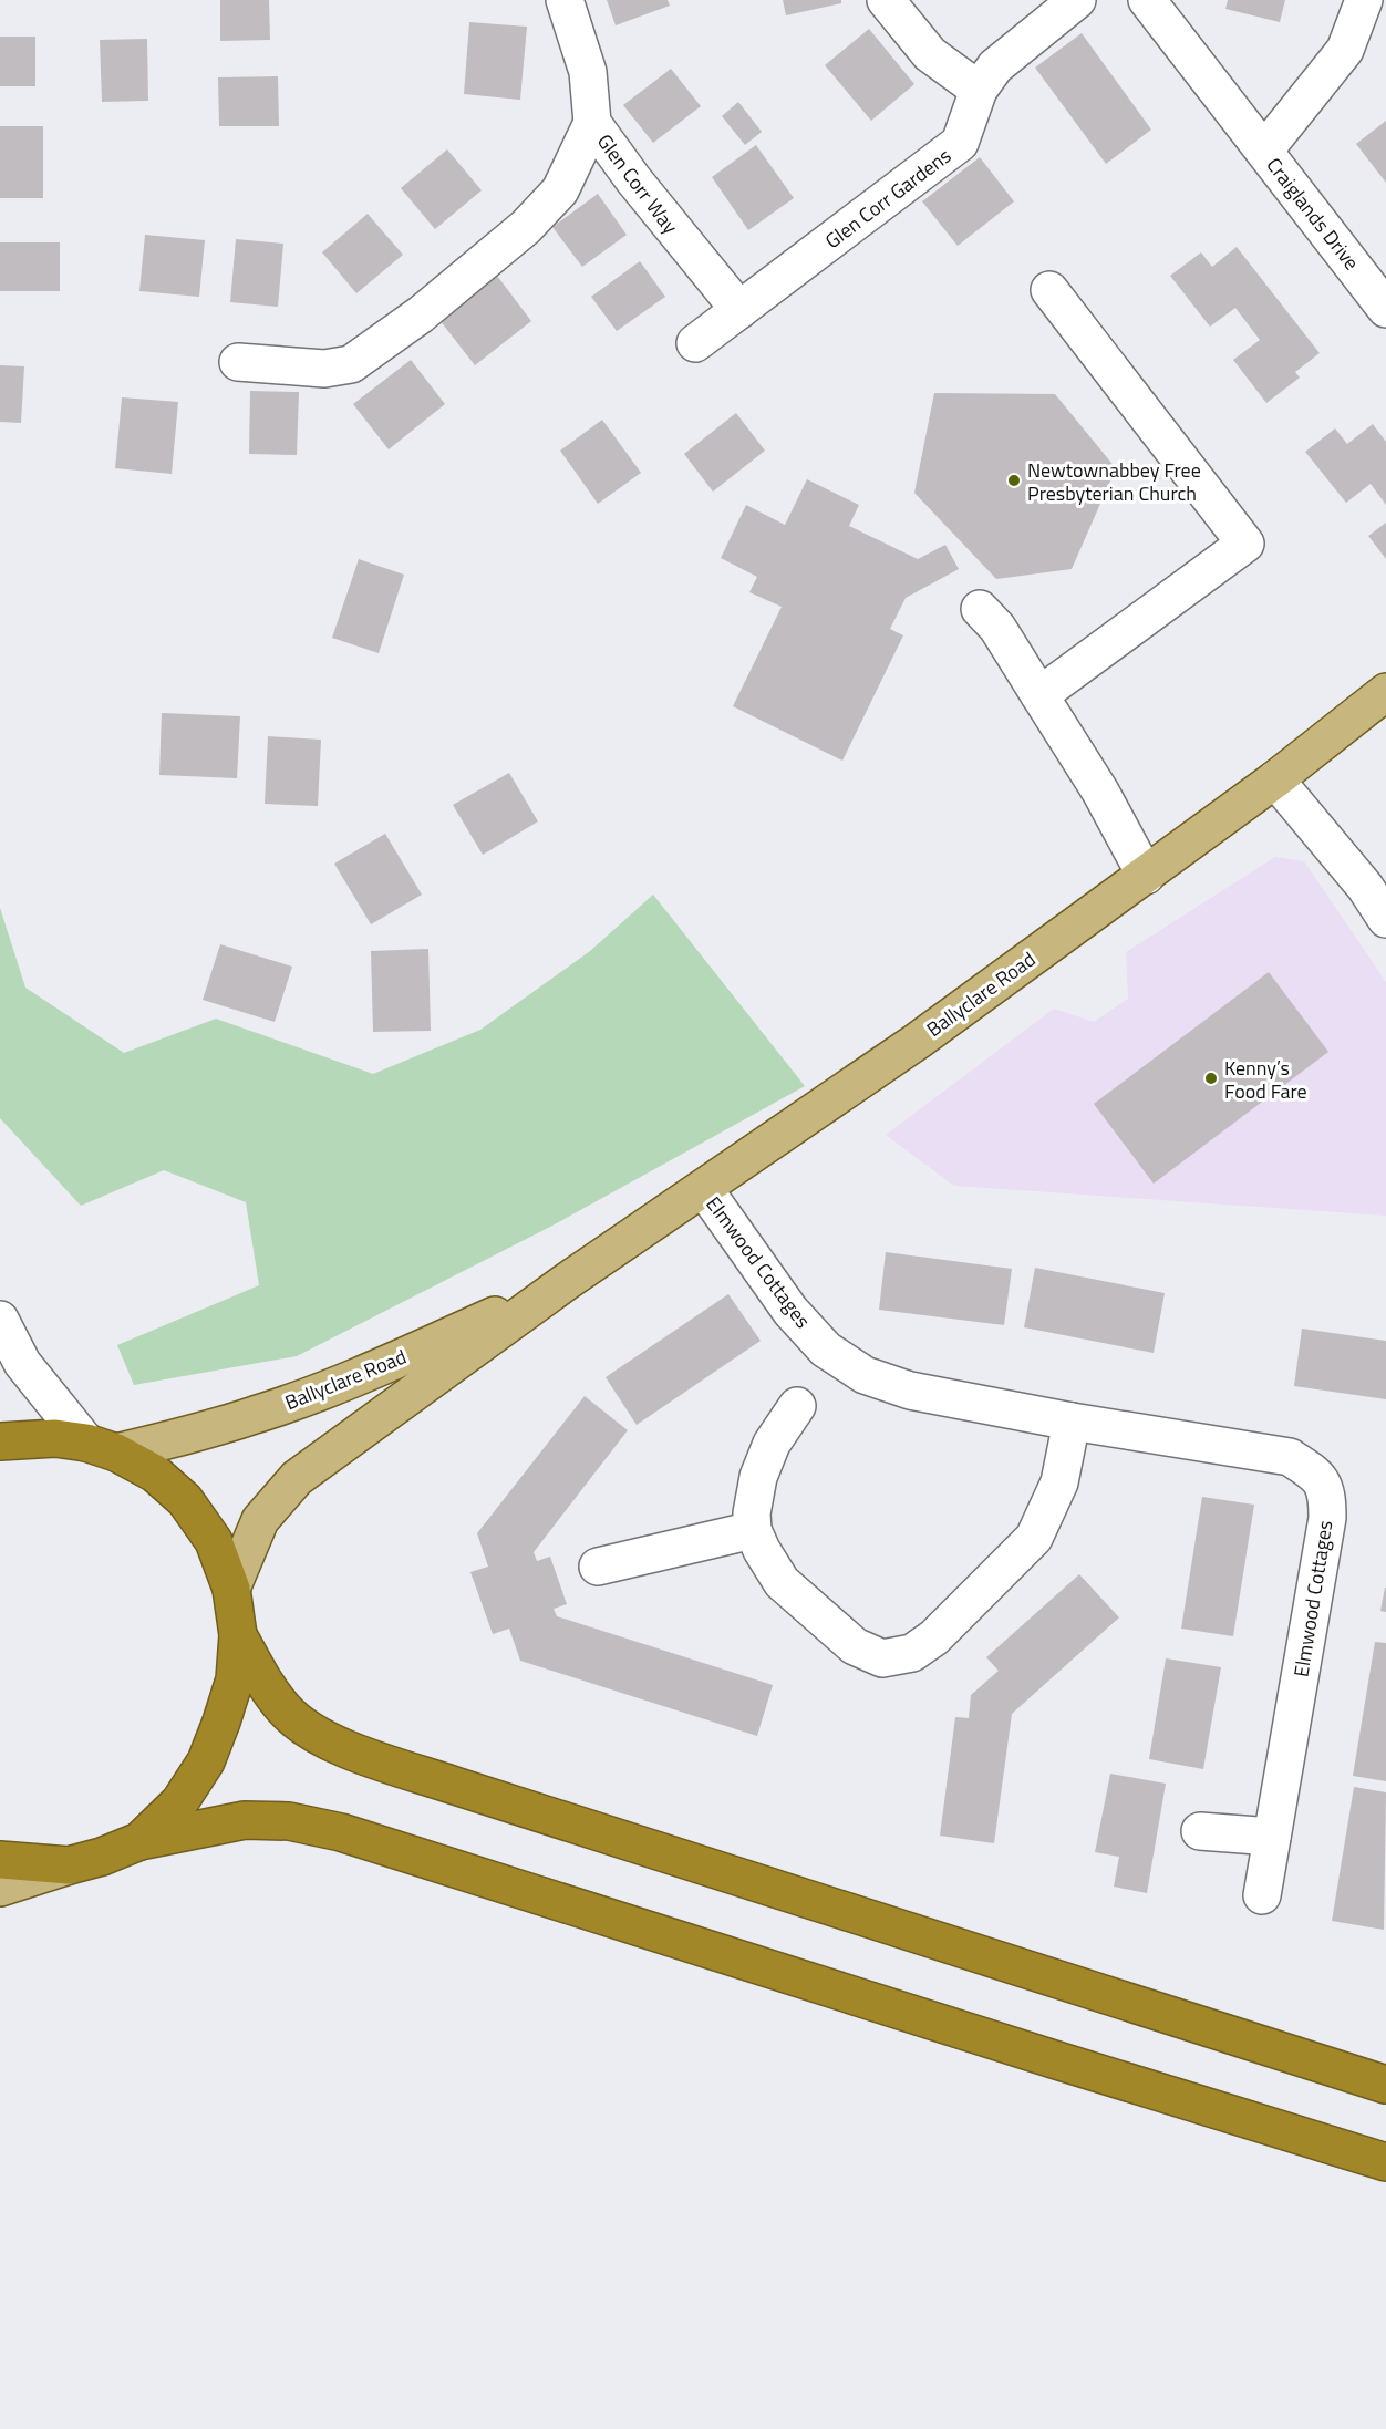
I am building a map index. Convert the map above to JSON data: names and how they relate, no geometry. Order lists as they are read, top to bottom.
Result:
{
  "streets": {
    "main road": ["Ballyclare Road"],
    "street": [
      "Glen Corr Way",
      "Glen Corr Gardens",
      "Craiglands Drive",
      "Elmwood Cottages"
    ]
  },
  "crossings": [
    ["Glen Corr Way", "Glen Corr Gardens"],
    ["Ballyclare Road", "Elmwood Cottages"]
  ],
  "places": ["Newtownabbey Free Presbyterian Church", "Kenny’s Food Fare"]
}
